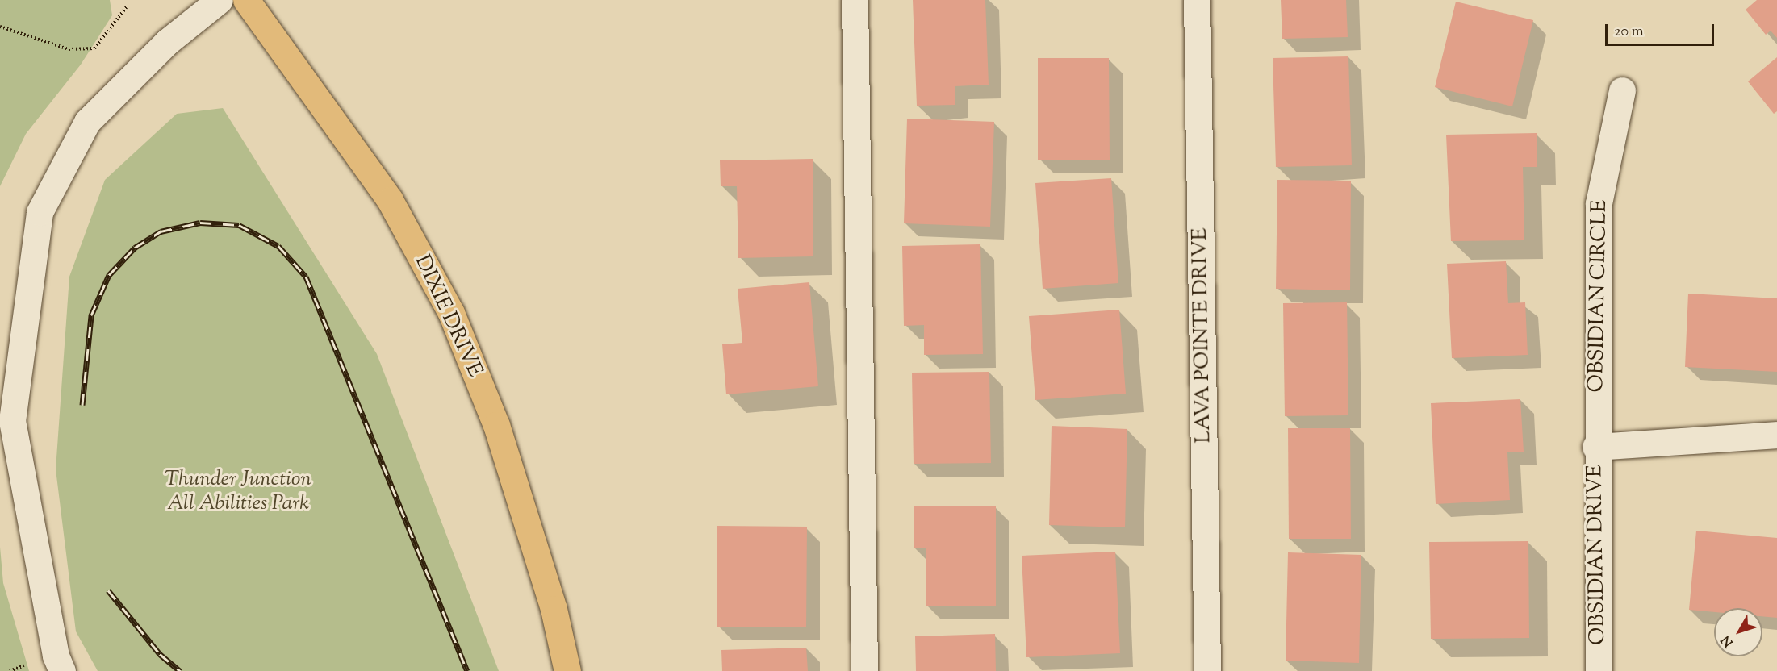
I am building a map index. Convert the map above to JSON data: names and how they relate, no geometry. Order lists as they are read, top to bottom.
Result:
{
  "streets": {
    "main road": ["DIXIE DRIVE"],
    "street": ["OBSIDIAN CIRCLE", "LAVA POINTE DRIVE", "OBSIDIAN DRIVE"]
  },
  "crossings": [
    ["OBSIDIAN CIRCLE", "OBSIDIAN DRIVE"]
  ],
  "parks": ["Thunder Junction All Abilities Park"],
  "scale_bar": "20 m",
  "north": "bottom left"
}
